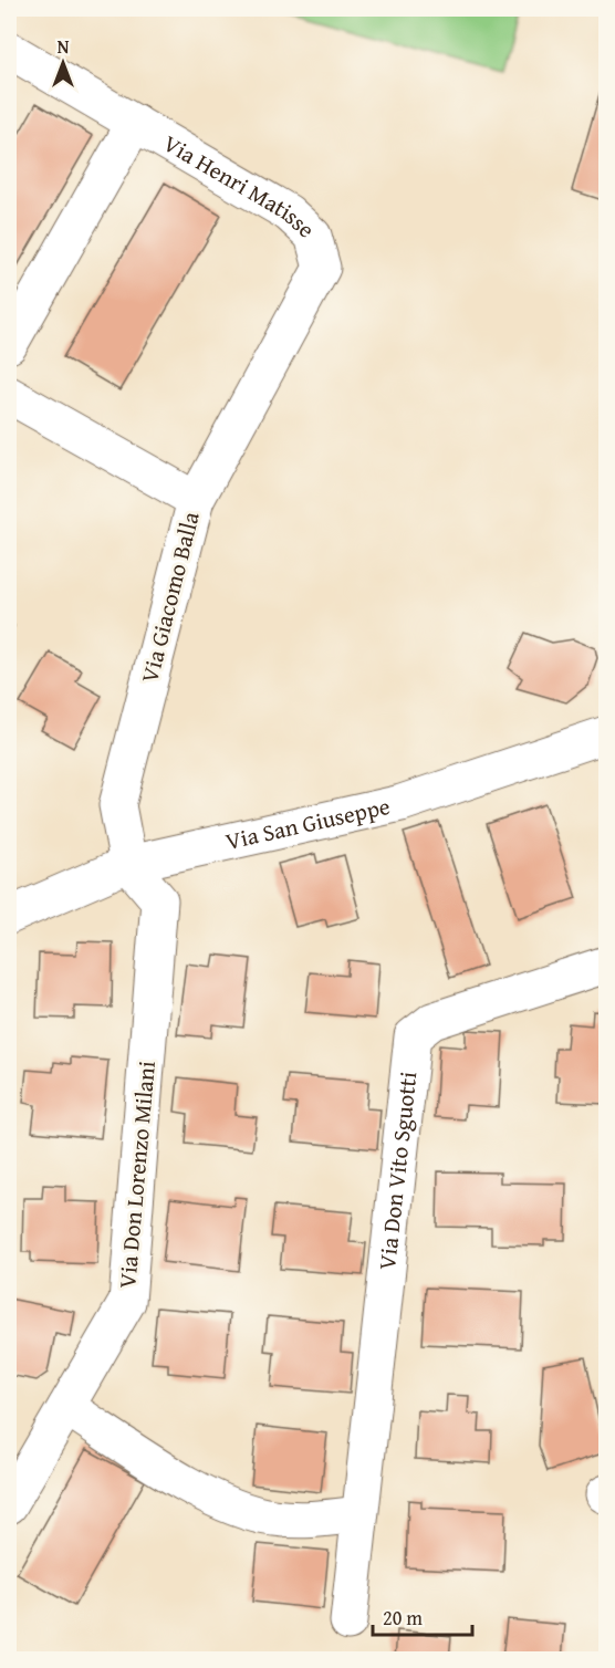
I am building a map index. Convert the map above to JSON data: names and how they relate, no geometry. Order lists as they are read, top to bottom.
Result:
{
  "streets": {
    "street": [
      "Via Henri Matisse",
      "Via Giacomo Balla",
      "Via San Giuseppe",
      "Via Don Vito Sguotti",
      "Via Don Lorenzo Milani"
    ]
  },
  "crossings": [
    ["Via Henri Matisse", "Via Giacomo Balla"],
    ["Via Giacomo Balla", "Via San Giuseppe"],
    ["Via Giacomo Balla", "Via Don Lorenzo Milani"],
    ["Via San Giuseppe", "Via Don Lorenzo Milani"]
  ],
  "scale_bar": "20 m",
  "north": "top"
}
